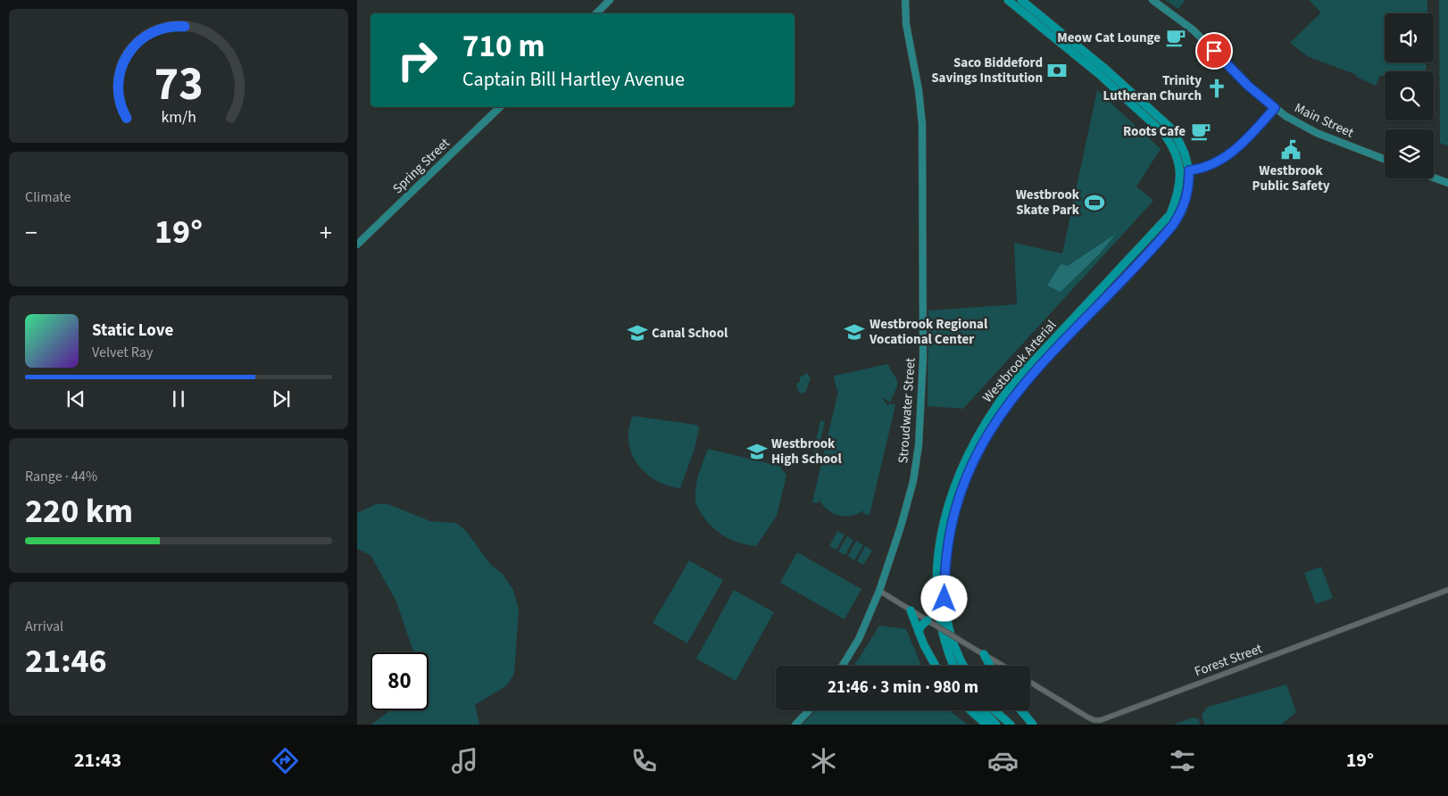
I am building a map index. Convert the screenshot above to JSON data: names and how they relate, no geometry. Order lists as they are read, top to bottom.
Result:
{
  "streets": {
    "highway": ["Westbrook Arterial"],
    "main road": ["Main Street", "Spring Street", "Stroudwater Street"],
    "street": ["Forest Street"]
  },
  "places": {
    "cafe": ["Meow Cat Lounge", "Roots Cafe"],
    "bank": ["Saco Biddeford Savings Institution"],
    "church": ["Trinity Lutheran Church"],
    "public building": ["Westbrook Public Safety"],
    "sports": ["Westbrook Skate Park"],
    "school or university": ["Westbrook Regional Vocational Center", "Canal School", "Westbrook High School"]
  },
  "page": {
    "turn": ["710 m", "Captain Bill Hartley Avenue"],
    "tile": [
      "Climate",
      ["Range · 44%", "220 km"],
      ["Arrival", "21:46"]
    ],
    "heat": ["−", "19°", "+"],
    "song": ["Static Love", "Velvet Ray"],
    "limit": "80",
    "trip": "21:46 · 3 min · 980 m",
    "tabs": ["21:43", "19°"],
    "gauge": ["73", "km/h"]
  }
}
